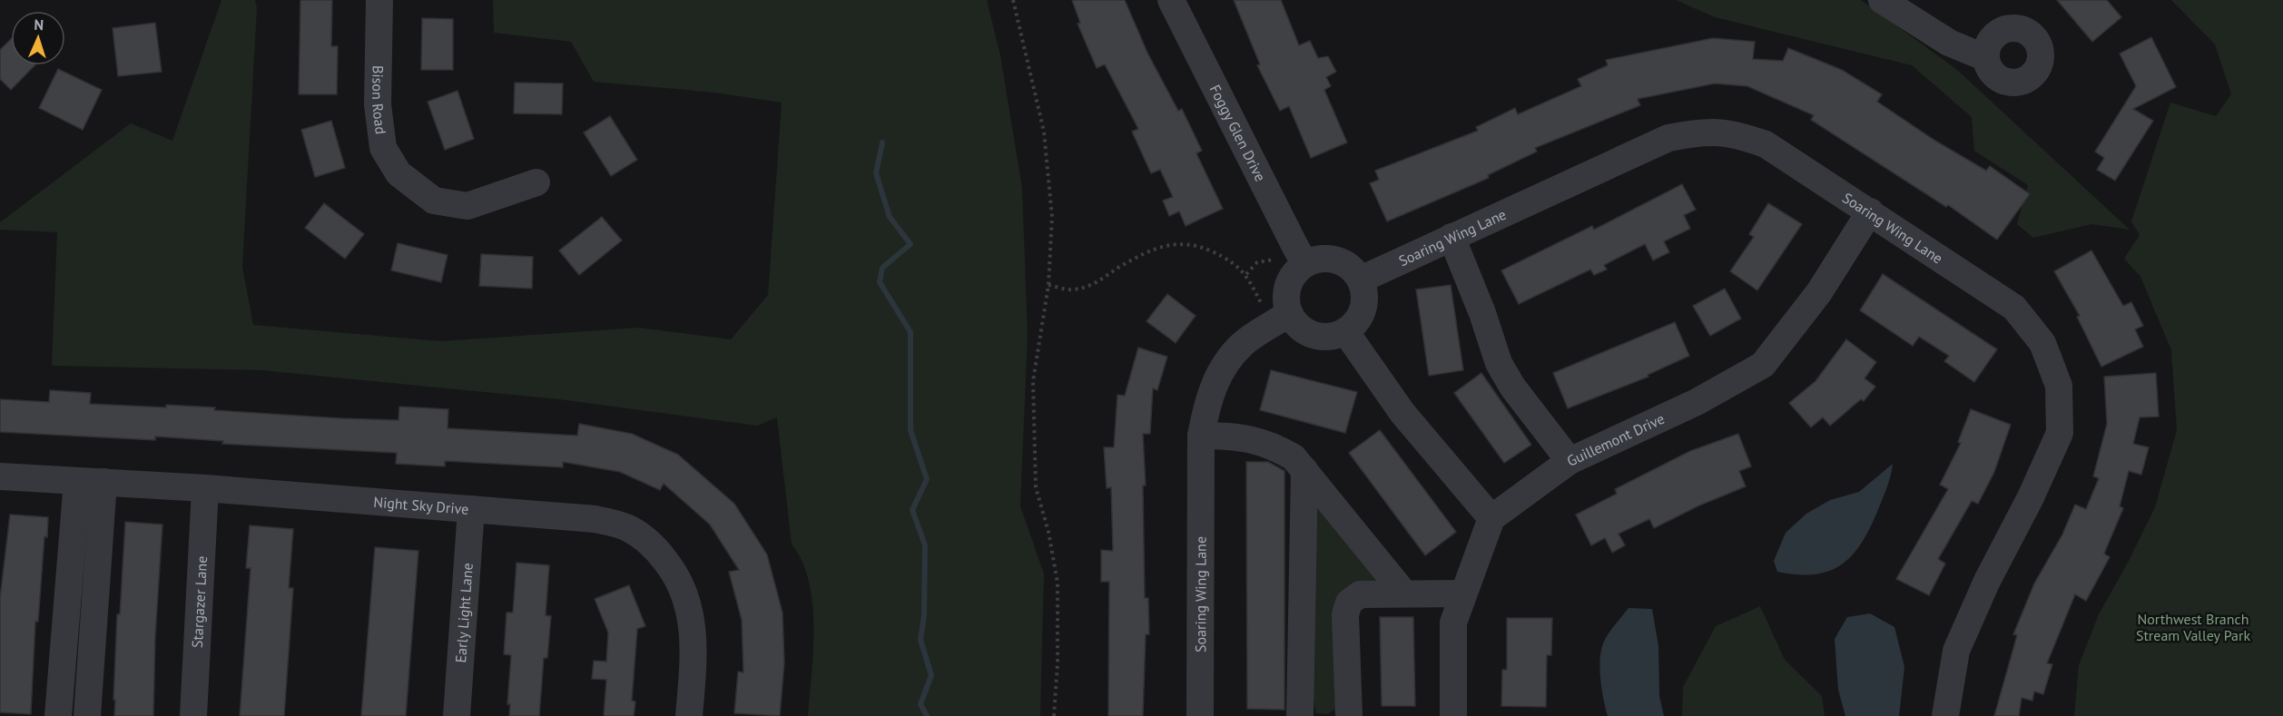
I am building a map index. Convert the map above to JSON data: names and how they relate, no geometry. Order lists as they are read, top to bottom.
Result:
{
  "streets": {
    "street": [
      "Bison Road",
      "Foggy Glen Drive",
      "Soaring Wing Lane",
      "Guillemont Drive",
      "Night Sky Drive",
      "Stargazer Lane",
      "Early Light Lane"
    ]
  },
  "crossings": [
    ["Foggy Glen Drive", "Soaring Wing Lane"],
    ["Soaring Wing Lane", "Guillemont Drive"],
    ["Night Sky Drive", "Stargazer Lane"],
    ["Night Sky Drive", "Early Light Lane"]
  ],
  "parks": ["Northwest Branch Stream Valley Park"],
  "north": "top"
}
